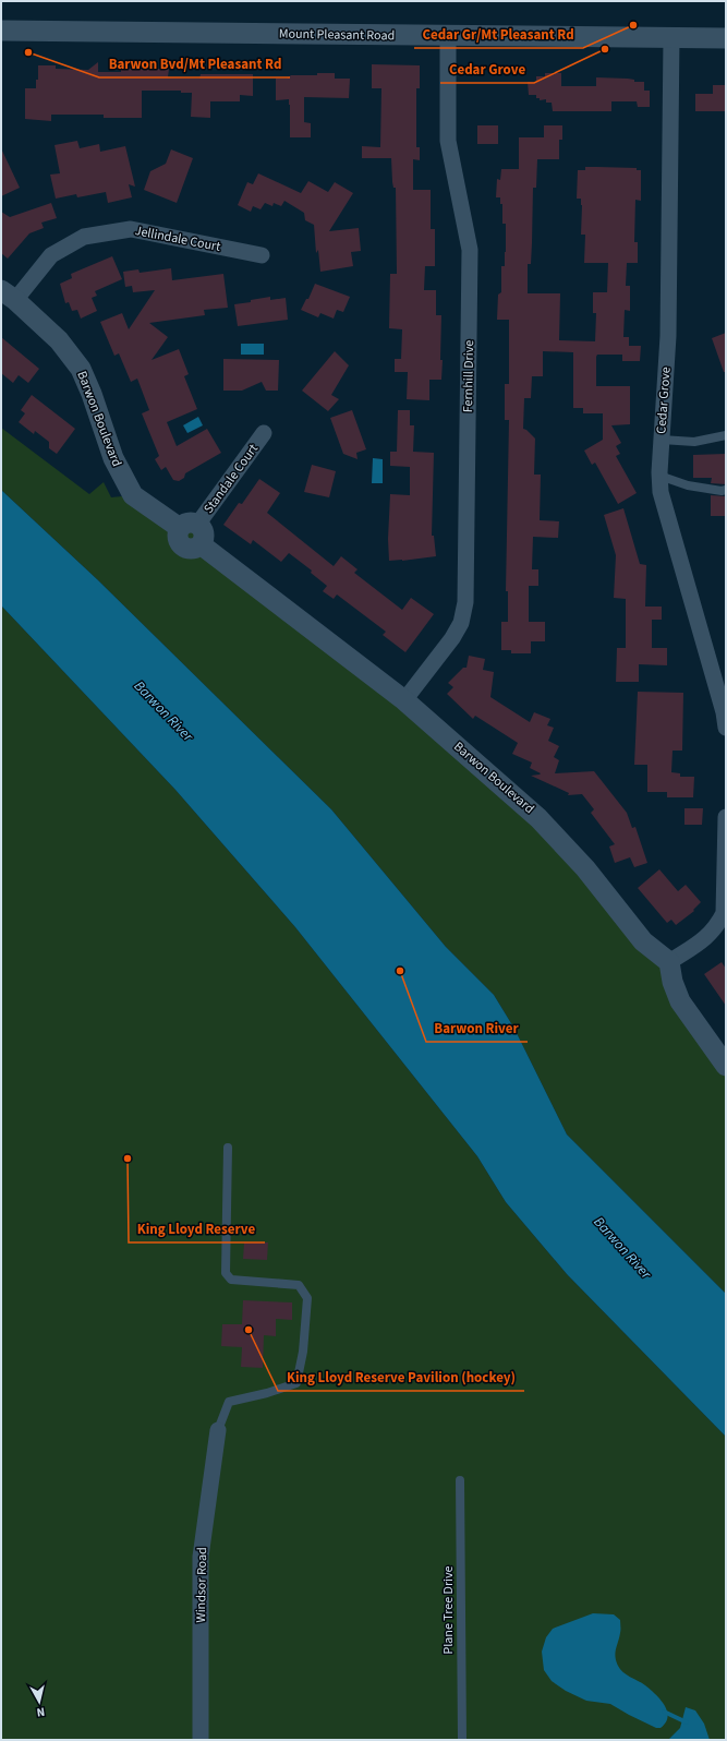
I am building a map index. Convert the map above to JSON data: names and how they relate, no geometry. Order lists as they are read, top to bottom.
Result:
{
  "streets": {
    "street": [
      "Mount Pleasant Road",
      "Jellindale Court",
      "Fernhill Drive",
      "Cedar Grove",
      "Barwon Boulevard",
      "Standale Court",
      "Windsor Road"
    ],
    "lane": ["Plane Tree Drive"]
  },
  "crossings": [
    ["Mount Pleasant Road", "Fernhill Drive"],
    ["Mount Pleasant Road", "Cedar Grove"],
    ["Jellindale Court", "Barwon Boulevard"],
    ["Fernhill Drive", "Barwon Boulevard"],
    ["Barwon Boulevard", "Standale Court"]
  ],
  "water": ["Barwon River"],
  "places": [
    "Cedar Gr/Mt Pleasant Rd",
    "Cedar Grove",
    "Barwon Bvd/Mt Pleasant Rd",
    "Barwon River",
    "King Lloyd Reserve",
    "King Lloyd Reserve Pavilion (hockey)"
  ],
  "north": "bottom"
}
